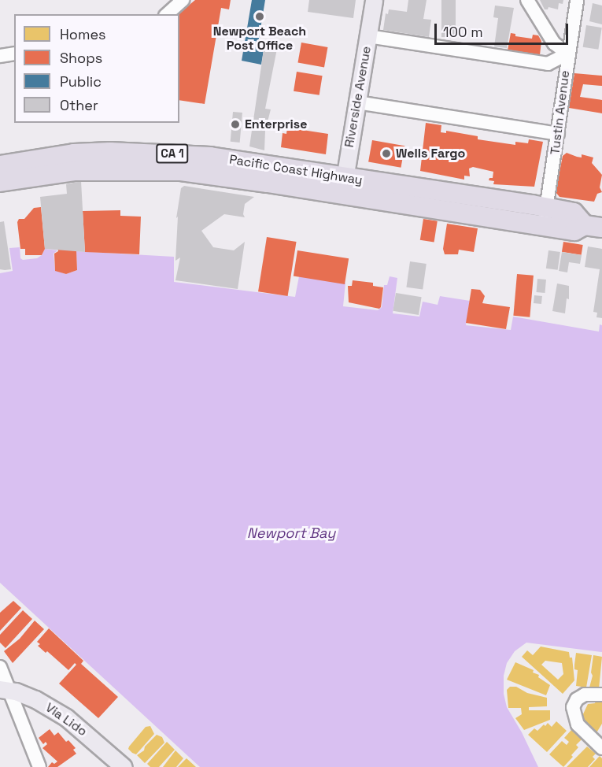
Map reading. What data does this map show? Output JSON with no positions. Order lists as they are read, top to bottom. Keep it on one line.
{"streets":{"highway":["CA 1","Pacific Coast Highway"],"main road":["Riverside Avenue","Via Lido"],"street":["Tustin Avenue"]},"crossings":[["Riverside Avenue","Pacific Coast Highway"],["Tustin Avenue","Pacific Coast Highway"]],"water":["Newport Bay"],"places":["Newport Beach Post Office","Enterprise","Wells Fargo"],"legend":["Homes","Shops","Public","Other"],"scale_bar":"100 m"}
